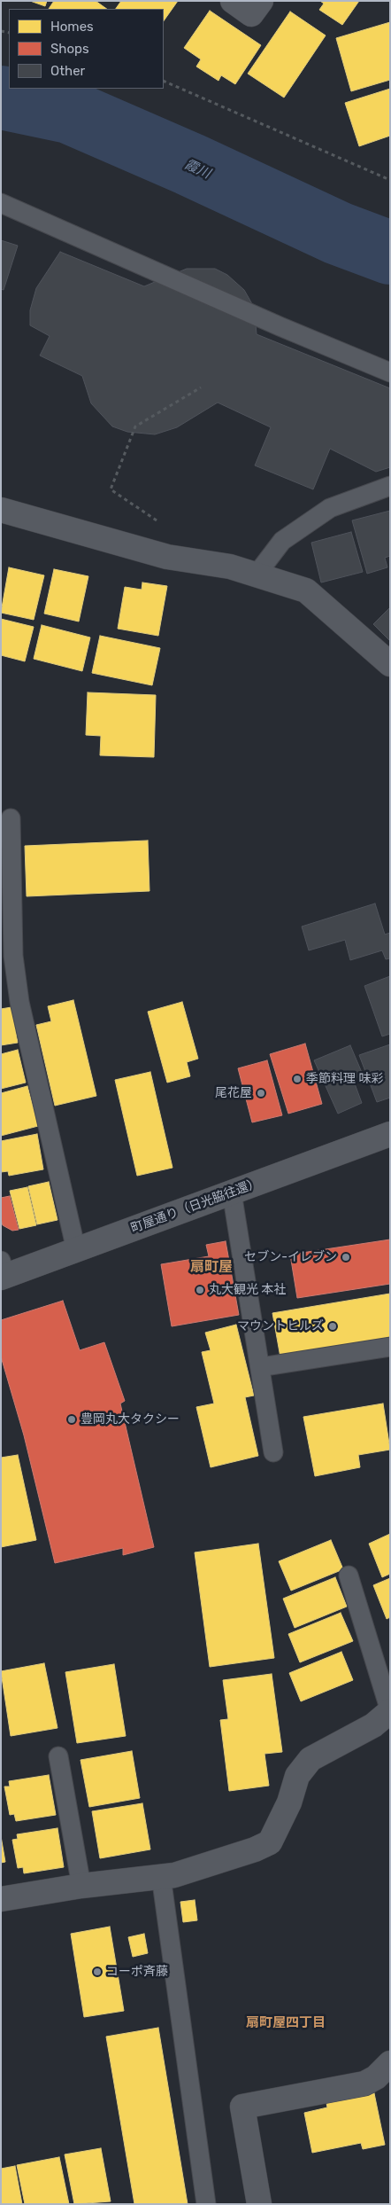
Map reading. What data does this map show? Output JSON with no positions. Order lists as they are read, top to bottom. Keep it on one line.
{"streets":{"street":["町屋通り（日光脇往還）"]},"districts":["扇町屋","扇町屋四丁目"],"water":["霞川"],"places":["季節料理 味彩","尾花屋","セブン-イレブン","丸大観光 本社","マウントヒルズ","豊岡丸大タクシー","コーポ斉藤"],"legend":["Homes","Shops","Other"]}
